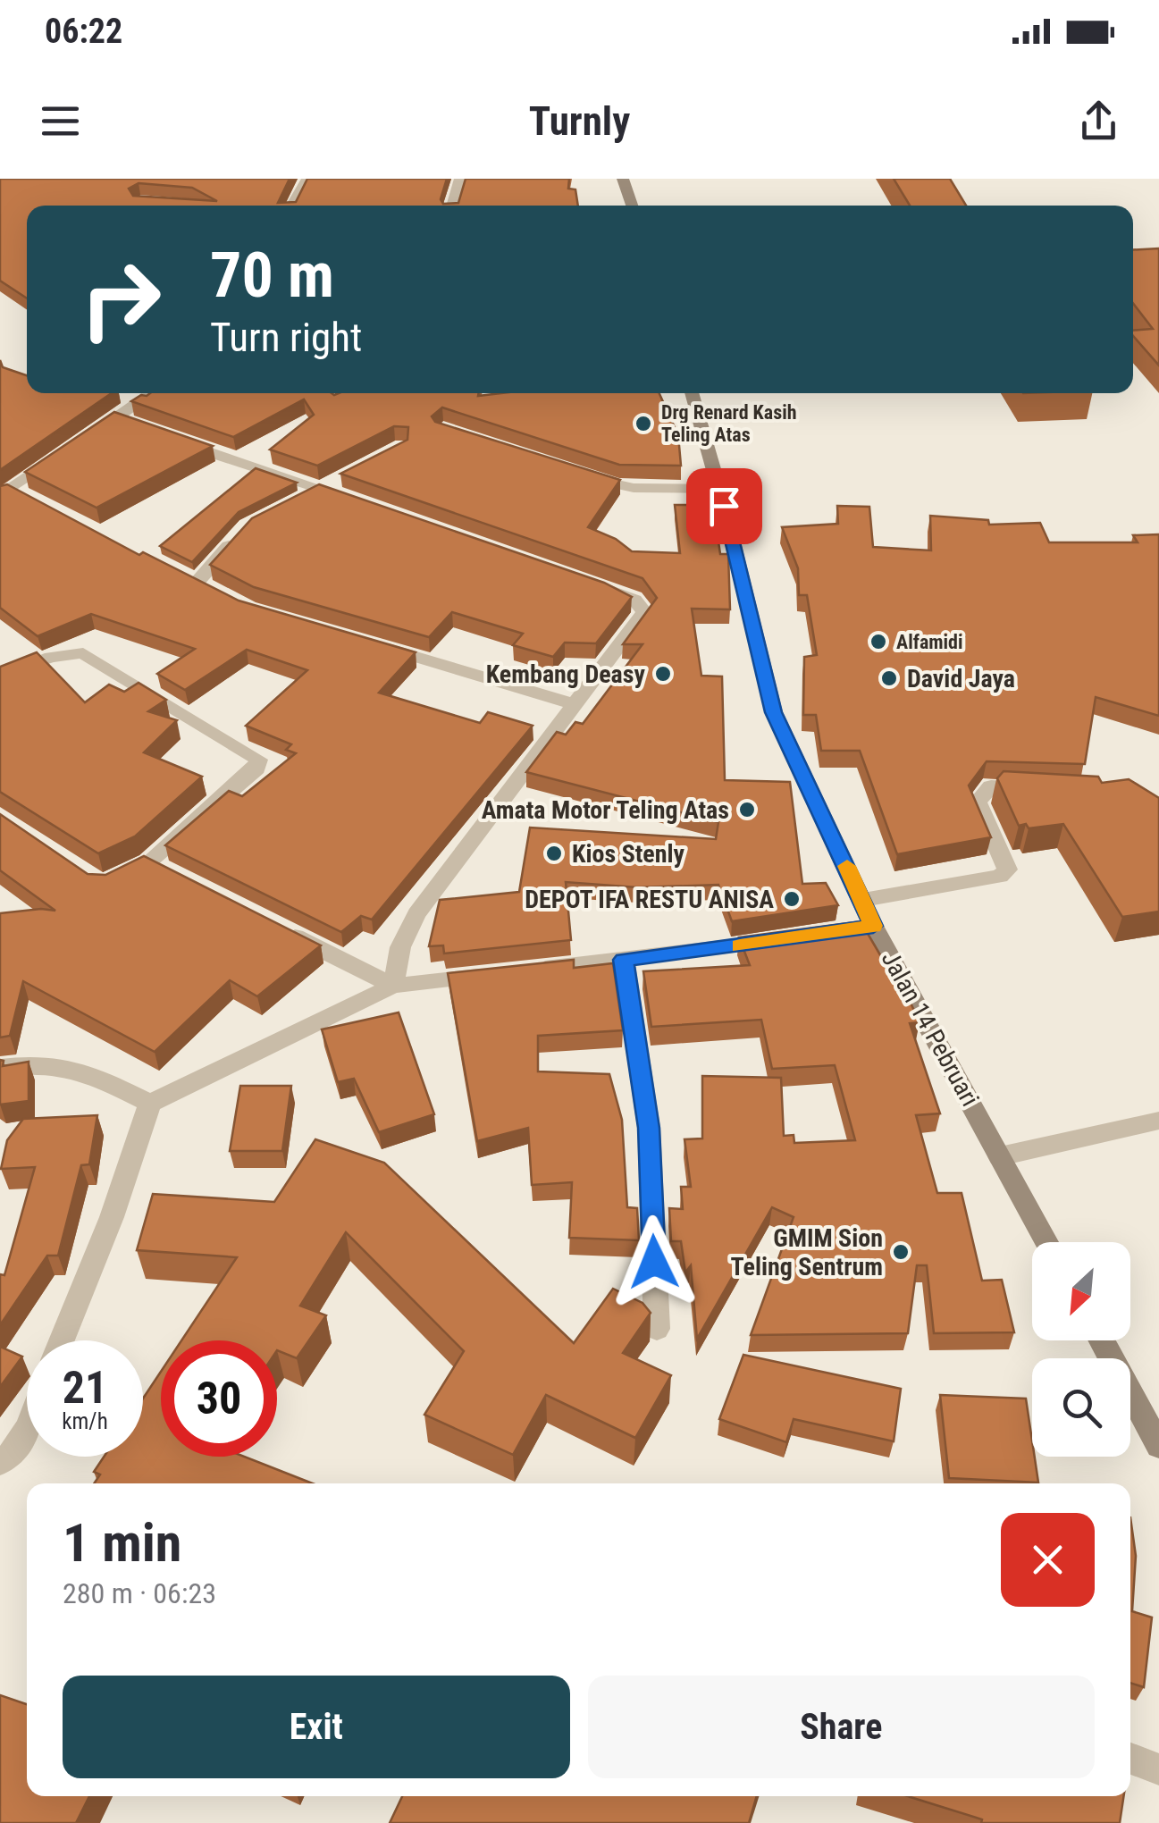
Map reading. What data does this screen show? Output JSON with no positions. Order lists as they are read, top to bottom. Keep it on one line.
{"streets":{"main road":["Jalan 14 Pebruari"]},"places":["Drg Renard Kasih Teling Atas","Alfamidi","Kembang Deasy","David Jaya","Amata Motor Teling Atas","Kios Stenly","DEPOT IFA RESTU ANISA","GMIM Sion Teling Sentrum"],"north":"bottom left","page":{"status":"06:22","header":"Turnly","turn":["70 m","Turn right"],"speed":"21 km/h","limit":"30","heading":["1 min","280 m · 06:23"],"buttons":["Exit","Share"]}}
